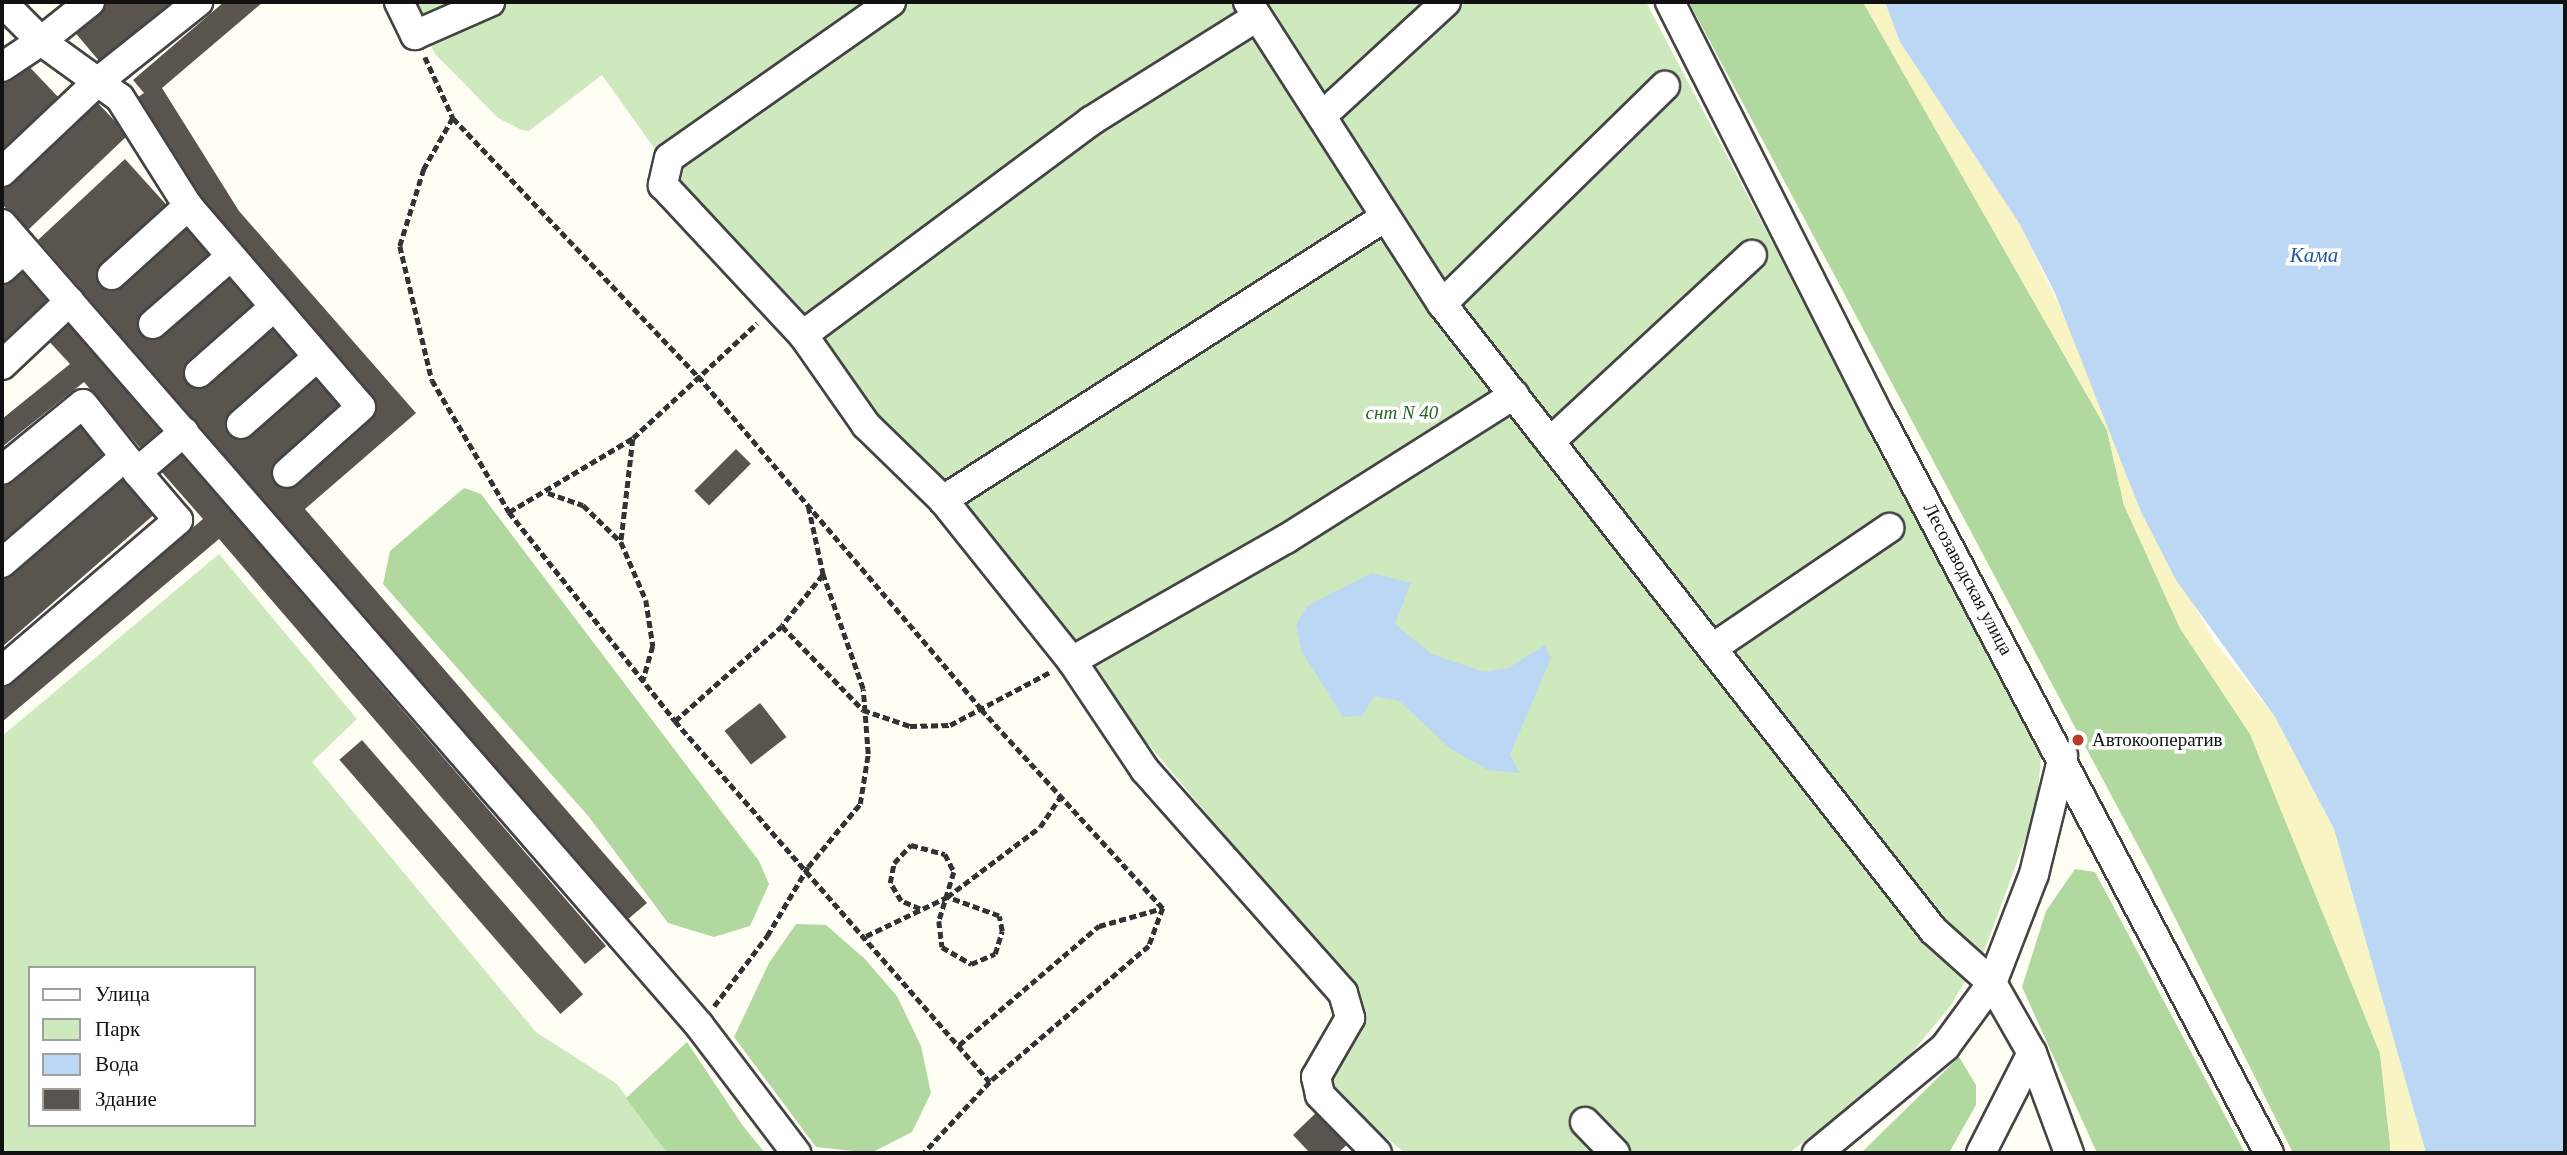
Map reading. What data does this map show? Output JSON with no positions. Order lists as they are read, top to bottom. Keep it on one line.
{"streets":{"street":["Лесозаводская улица"]},"water":["Кама"],"parks":["снт N 40"],"places":["Автокооператив"],"legend":["Улица","Парк","Вода","Здание"]}
